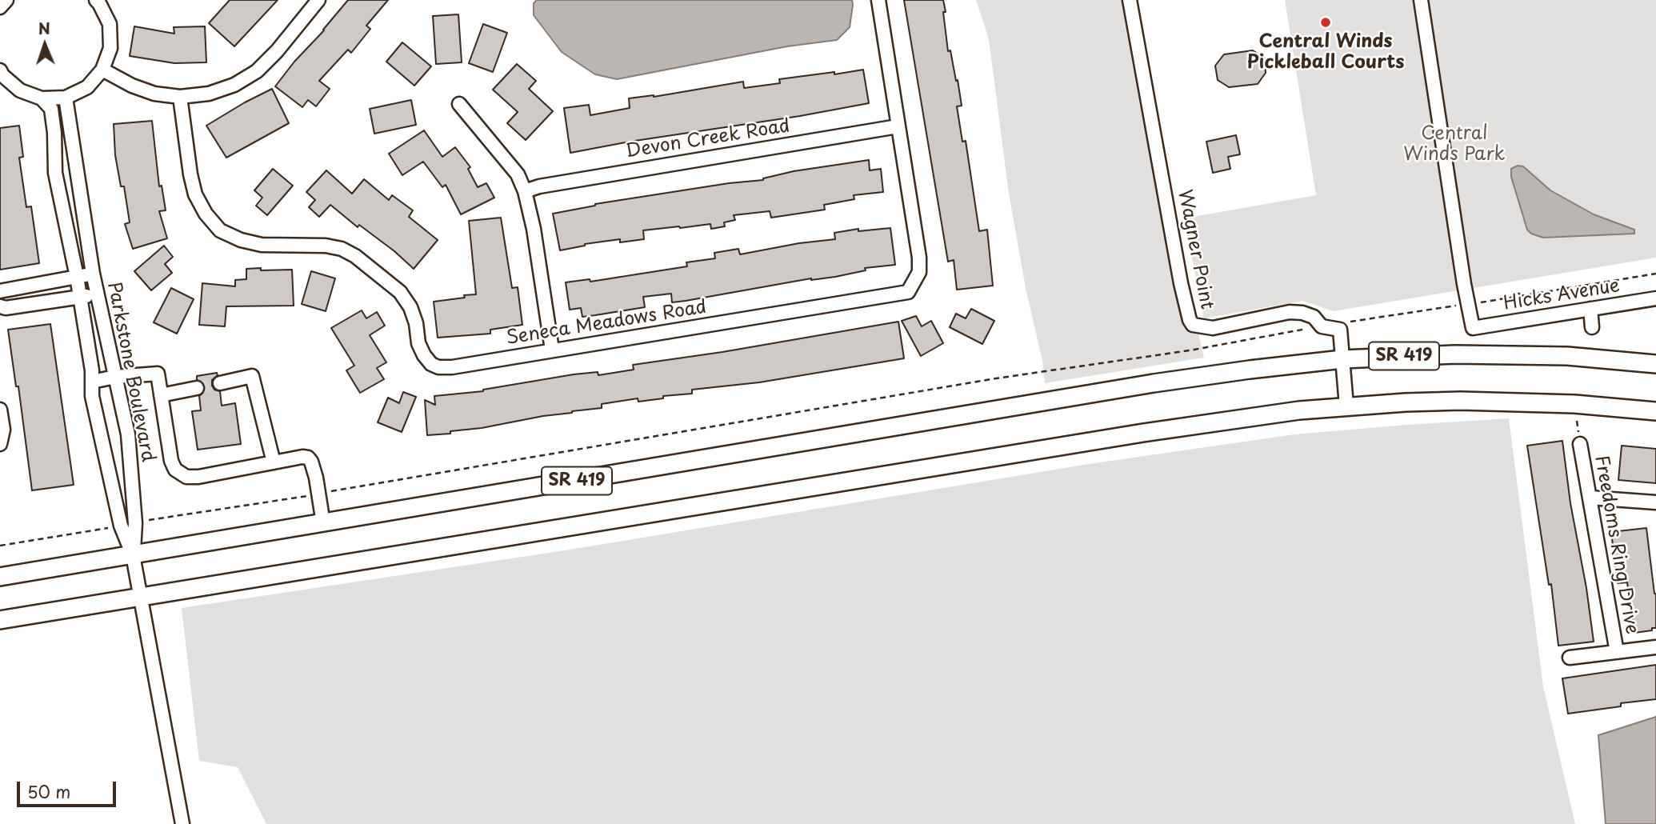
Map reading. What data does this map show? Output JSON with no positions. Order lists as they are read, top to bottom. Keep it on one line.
{"streets":{"main road":["SR 419"],"street":["Devon Creek Road","Wagner Point","Hicks Avenue","Seneca Meadows Road","Parkstone Boulevard","Freedoms Ring Drive"]},"crossings":[["Devon Creek Road","Seneca Meadows Road"],["Wagner Point","SR 419"],["SR 419","Parkstone Boulevard"]],"parks":["Central Winds Park"],"places":["Central Winds Pickleball Courts"],"scale_bar":"50 m","north":"top"}
